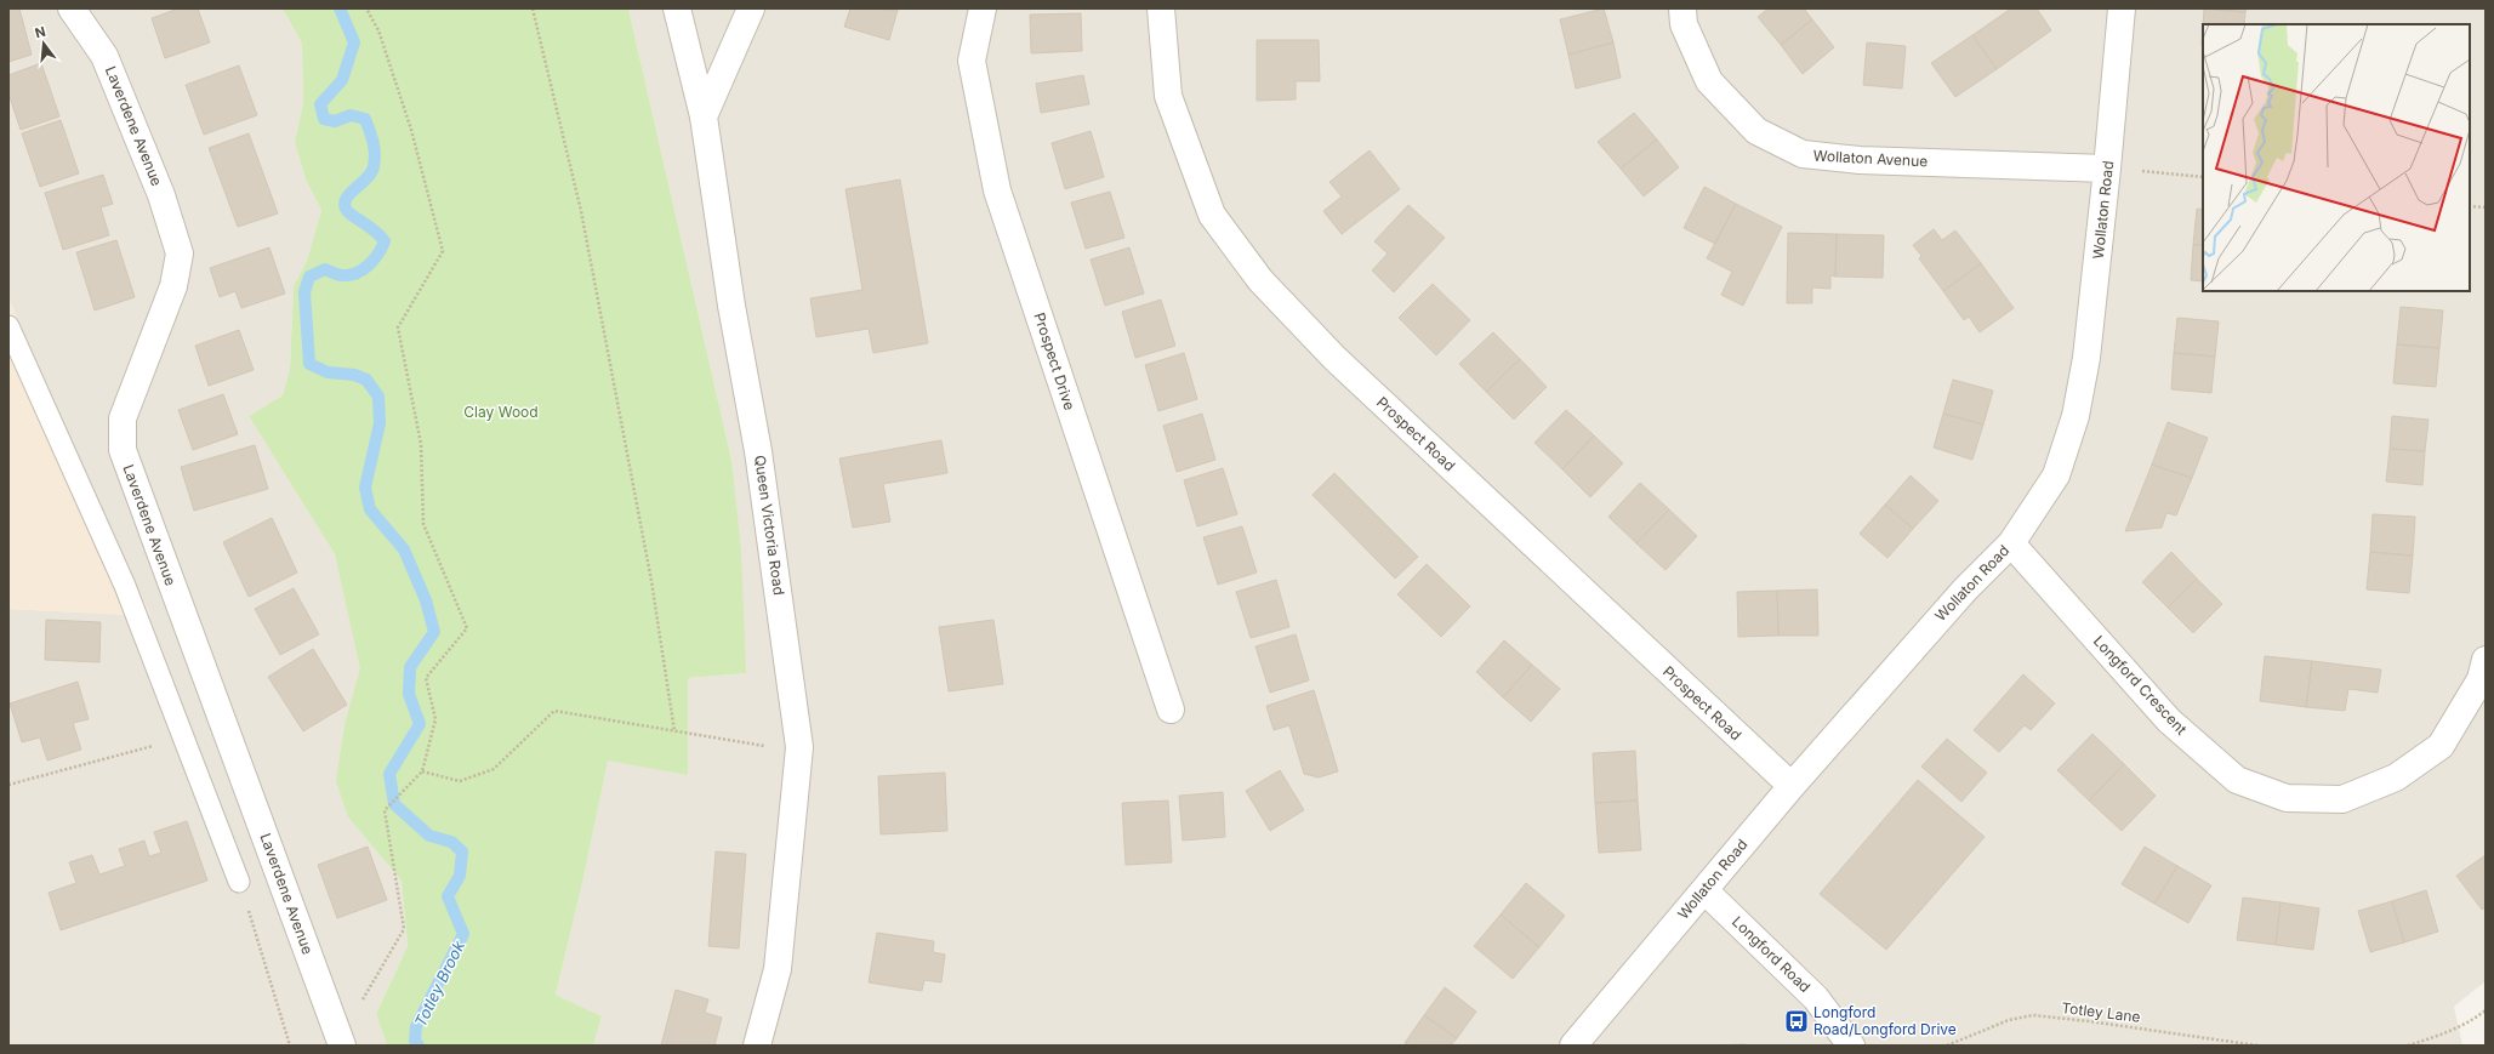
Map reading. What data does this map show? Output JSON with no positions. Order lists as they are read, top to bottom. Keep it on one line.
{"streets":{"street":["Laverdene Avenue","Wollaton Avenue","Wollaton Road","Prospect Drive","Prospect Road","Queen Victoria Road","Longford Crescent","Longford Road"],"path":["Totley Lane"]},"crossings":[["Wollaton Avenue","Wollaton Road"],["Wollaton Road","Prospect Road"],["Wollaton Road","Longford Crescent"],["Wollaton Road","Longford Road"]],"water":["Totley Brook"],"parks":["Clay Wood"],"places":{"bus stop":["Longford Road/Longford Drive"]},"north":"top"}
